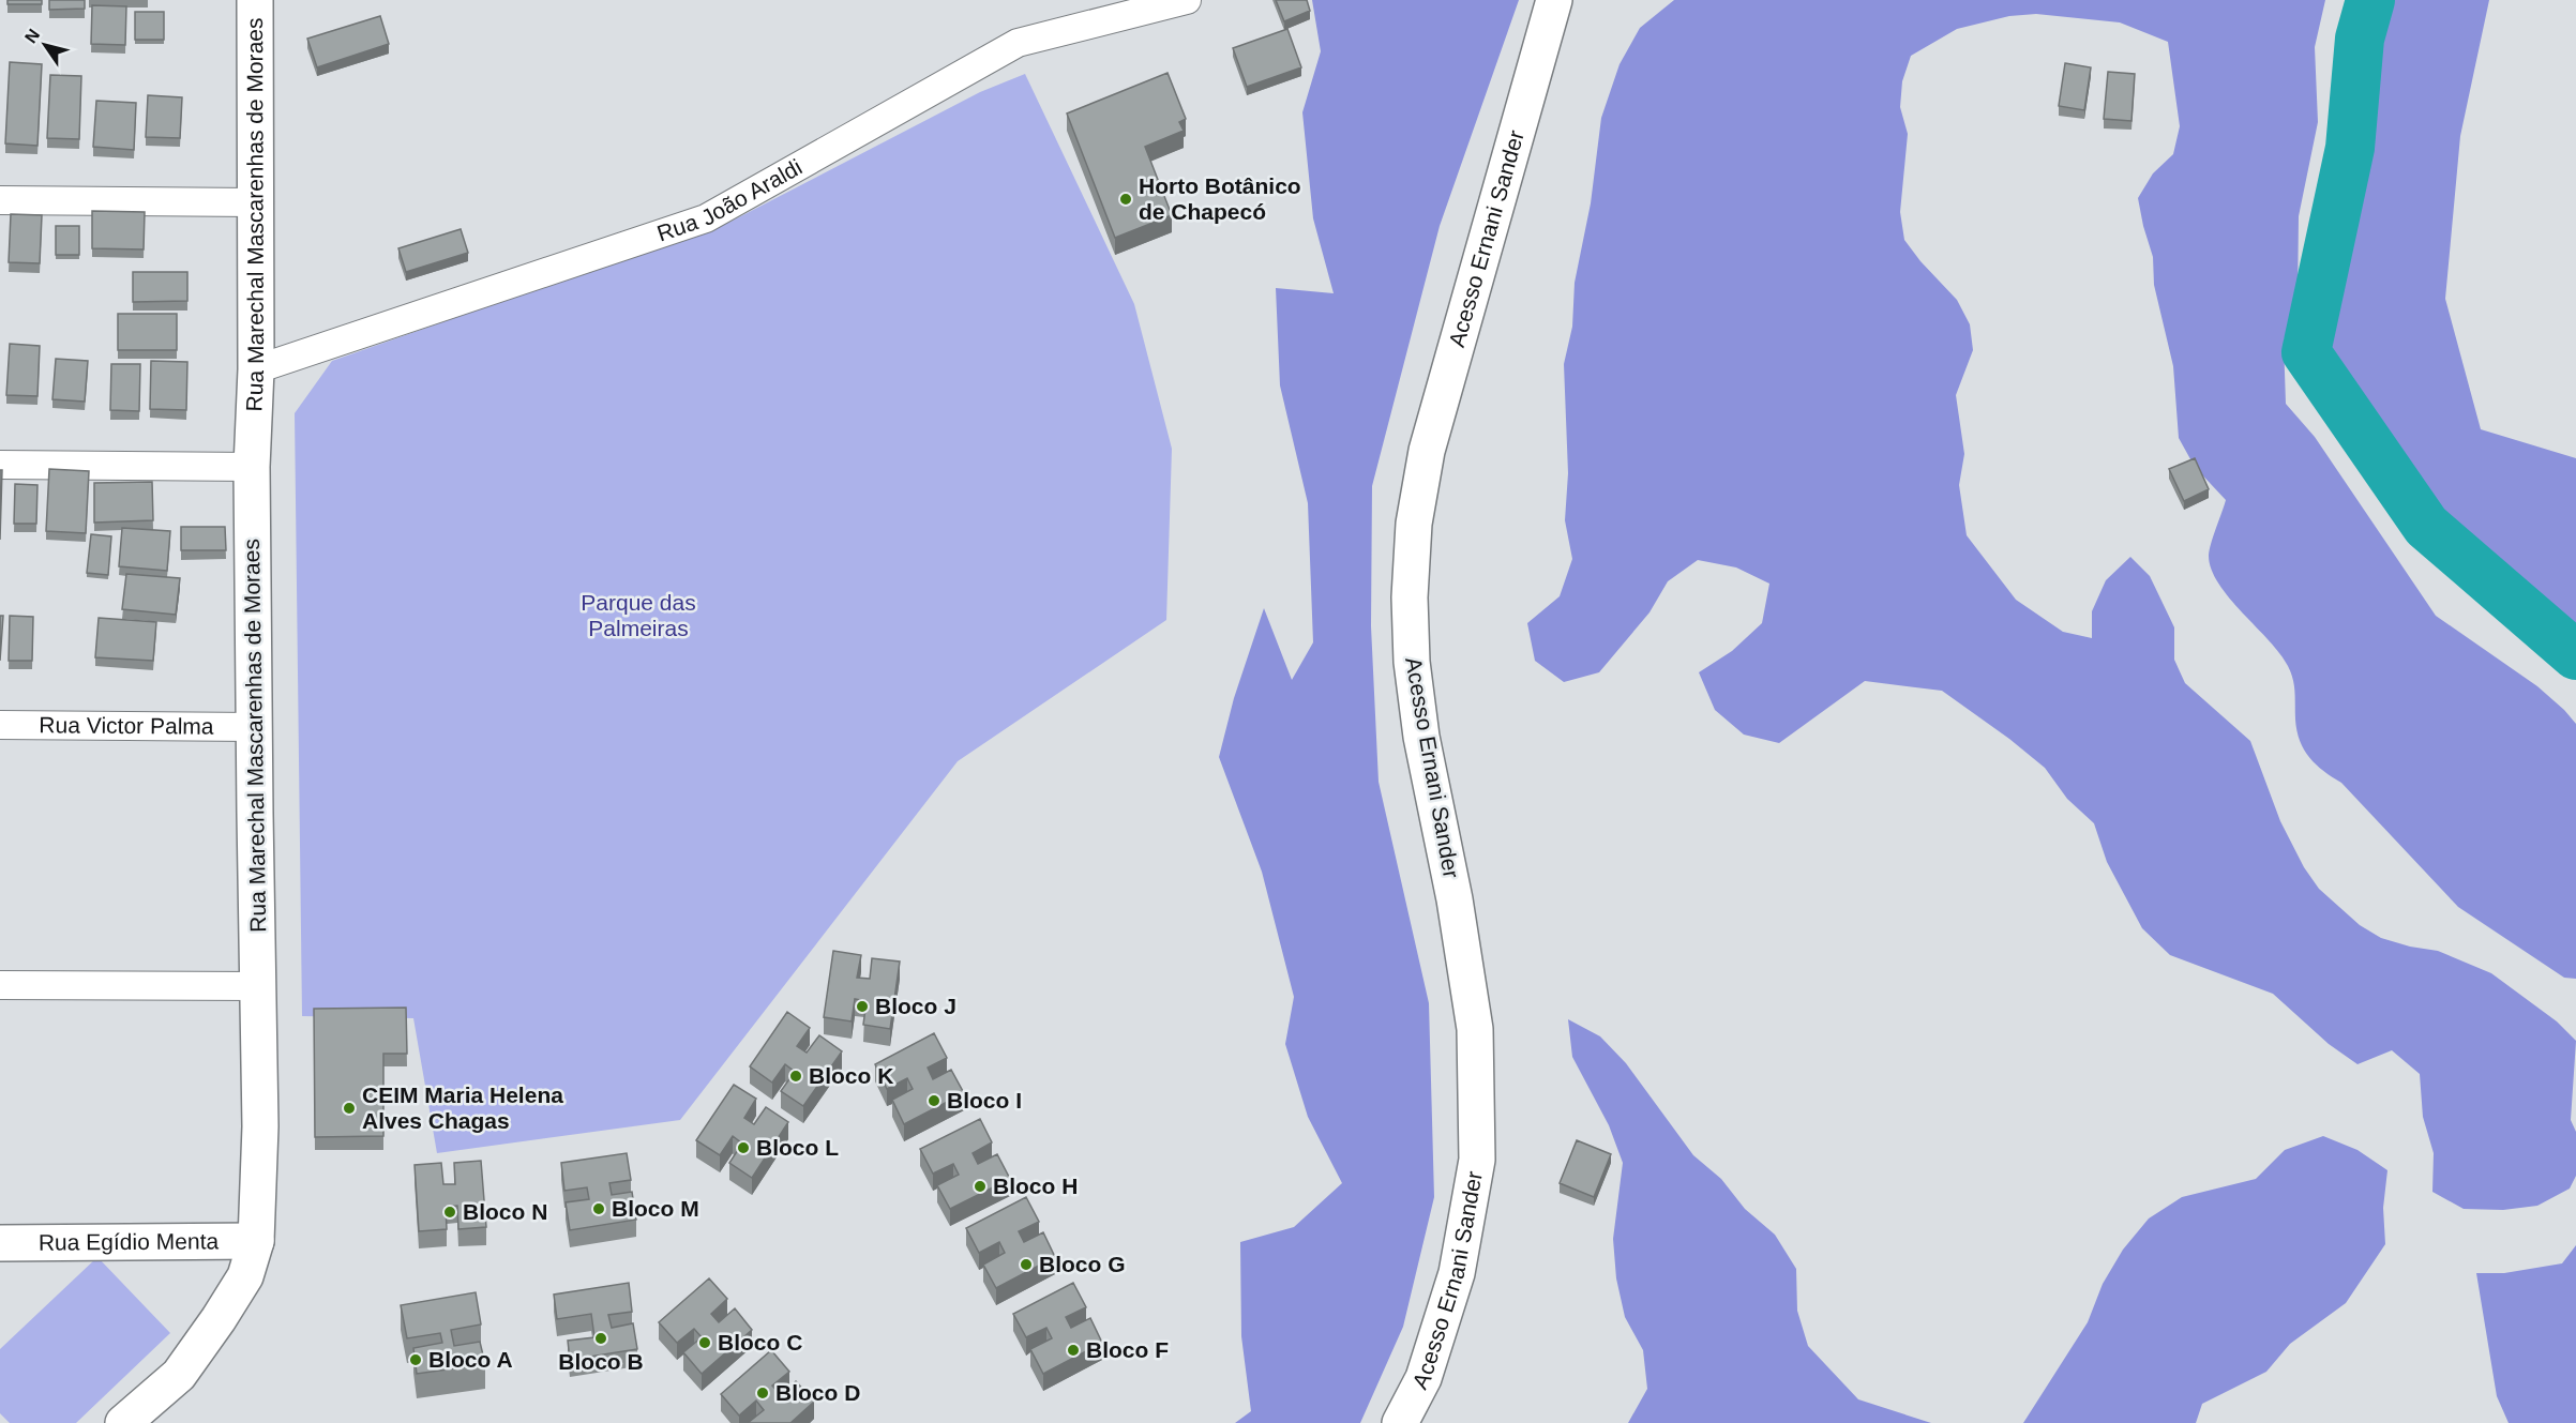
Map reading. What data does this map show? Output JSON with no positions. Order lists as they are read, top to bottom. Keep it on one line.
{"streets":{"main road":["Rua Marechal Mascarenhas de Moraes","Acesso Ernani Sander","Rua Egídio Menta"],"street":["Rua João Araldi","Rua Victor Palma"]},"crossings":[["Rua João Araldi","Rua Marechal Mascarenhas de Moraes"],["Rua Marechal Mascarenhas de Moraes","Rua Victor Palma"],["Rua Marechal Mascarenhas de Moraes","Rua Egídio Menta"]],"parks":["Parque das Palmeiras"],"places":["Horto Botânico de Chapecó","Bloco J","Bloco K","Bloco I","CEIM Maria Helena Alves Chagas","Bloco L","Bloco H","Bloco M","Bloco N","Bloco G","Bloco B","Bloco C","Bloco F","Bloco A","Bloco D"],"north":"top left"}
